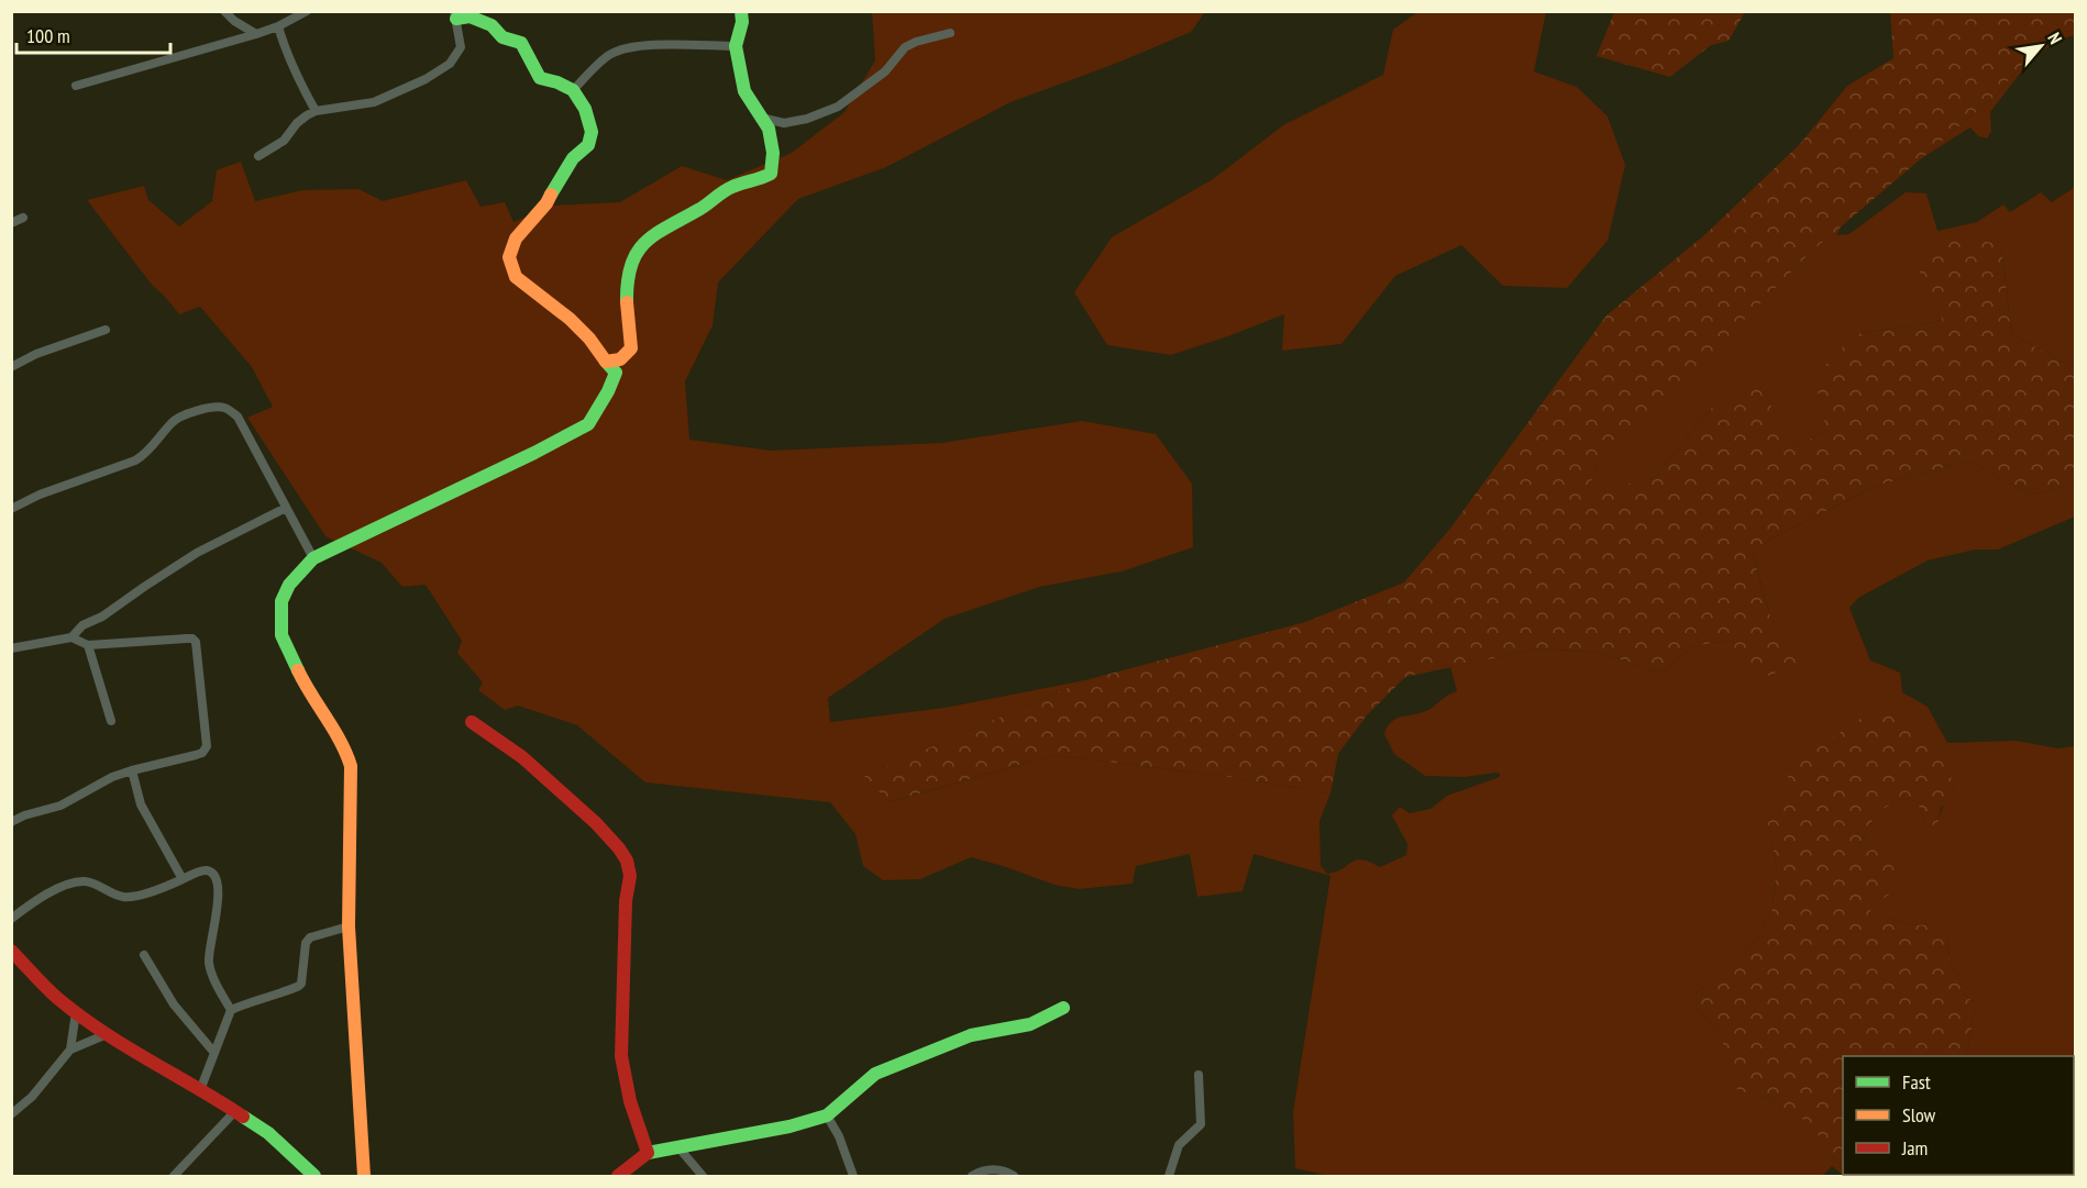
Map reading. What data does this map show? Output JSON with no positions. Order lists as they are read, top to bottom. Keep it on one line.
{"legend":["Fast","Slow","Jam"],"scale_bar":"100 m","north":"top right"}
